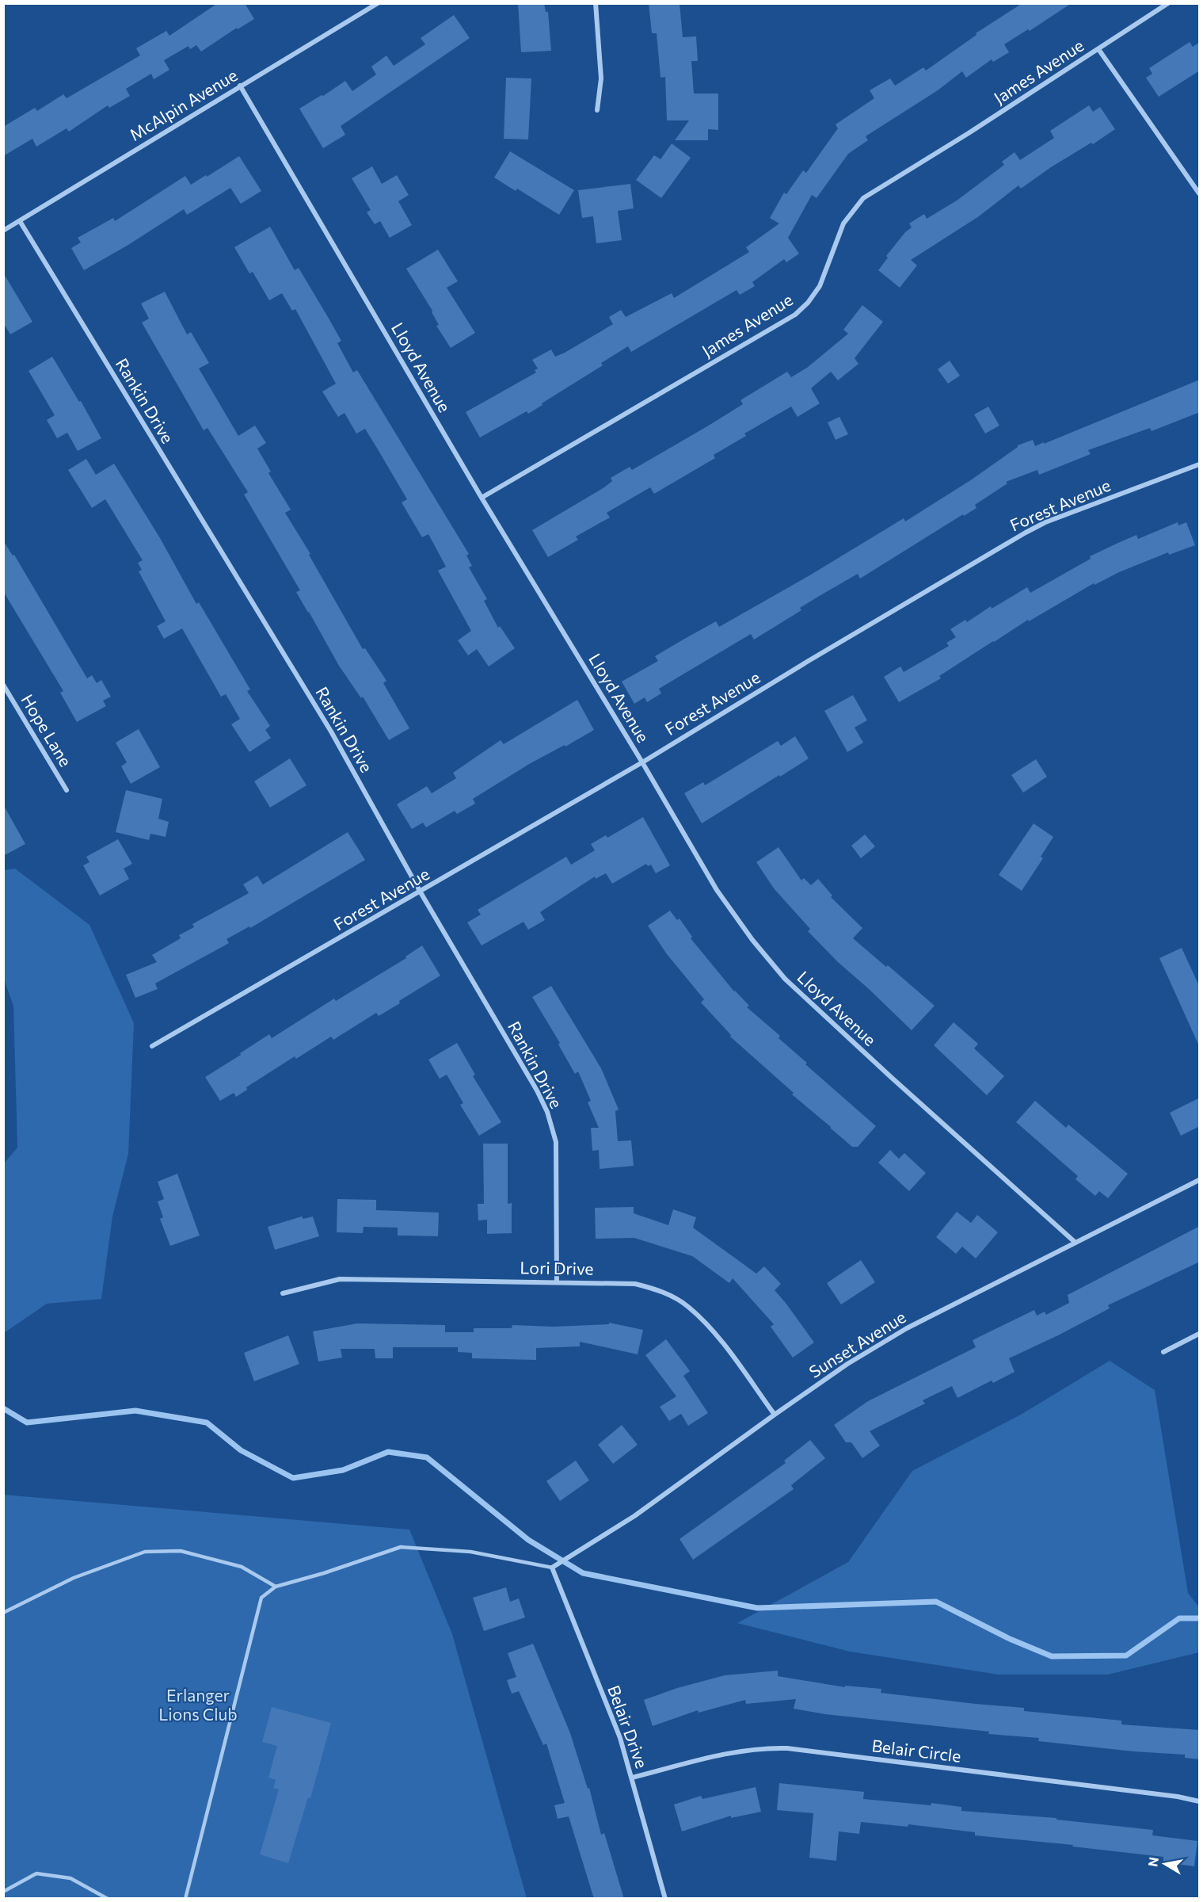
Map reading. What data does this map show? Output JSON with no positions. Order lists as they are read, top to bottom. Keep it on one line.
{"streets":{"street":["James Avenue","McAlpin Avenue","Lloyd Avenue","Rankin Drive","Forest Avenue","Hope Lane","Lori Drive","Sunset Avenue","Belair Drive","Belair Circle"]},"crossings":[["James Avenue","Lloyd Avenue"],["McAlpin Avenue","Lloyd Avenue"],["McAlpin Avenue","Rankin Drive"],["Lloyd Avenue","Forest Avenue"],["Lloyd Avenue","Sunset Avenue"],["Rankin Drive","Forest Avenue"],["Rankin Drive","Lori Drive"],["Lori Drive","Sunset Avenue"],["Sunset Avenue","Belair Drive"],["Belair Drive","Belair Circle"]],"parks":["Erlanger Lions Club"],"north":"left"}
